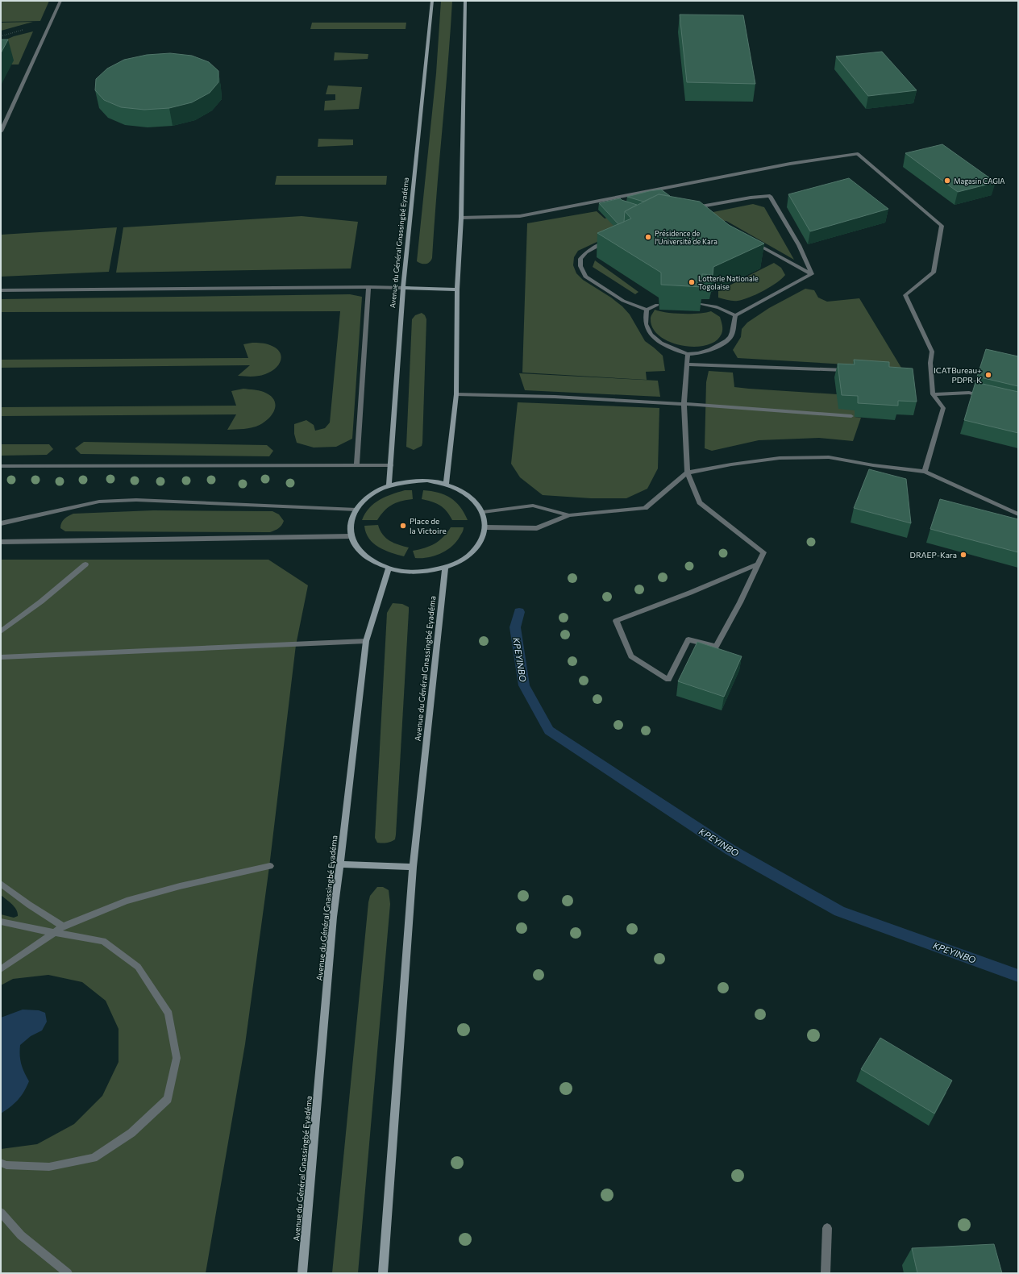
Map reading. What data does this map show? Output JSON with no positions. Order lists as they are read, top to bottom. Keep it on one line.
{"streets":{"main road":["Avenue du Général Gnassingbé Eyadéma"]},"water":["KPEYINBO"],"places":["Magasin CAGIA","Présidence de l'Université de Kara","Lotterie Nationale Togolaise","ICATBureau+ PDPR-K","Place de la Victoire","DRAEP-Kara"]}
